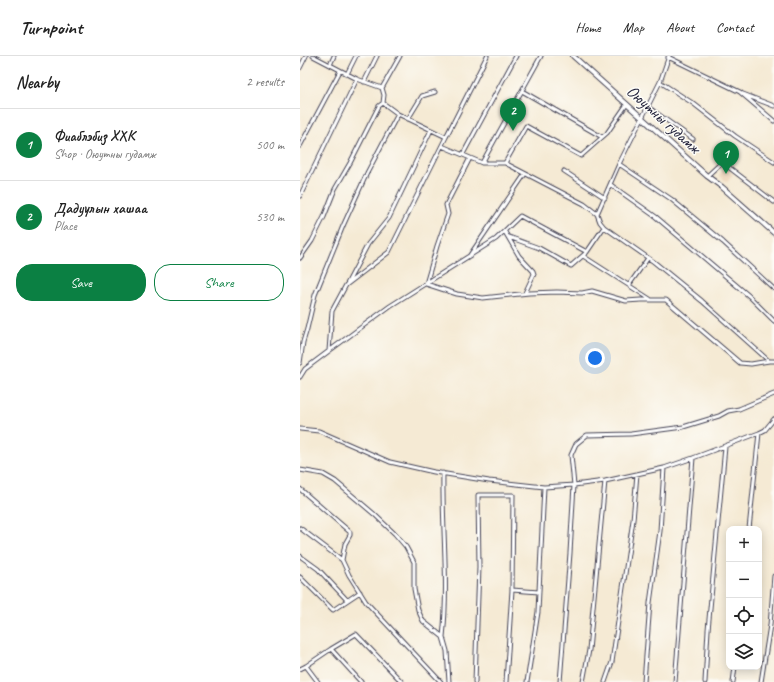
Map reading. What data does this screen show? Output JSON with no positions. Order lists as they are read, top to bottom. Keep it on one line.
{"streets":{"street":["Оюутны гудамж"]},"page":{"header":"Turnpoint","nav":["Home","Map","About","Contact"],"heading":["Nearby","2 results"],"pins":["2","1"],"list":[{"mark":"1","name":"Фиаблэбиз ХХК","note":"Shop · Оюутны гудамж","value":"500 m"},{"mark":"2","name":"Дадуулын хашаа","note":"Place","value":"530 m"}],"buttons":["Save","Share"],"map_buttons":["+","−"]}}
